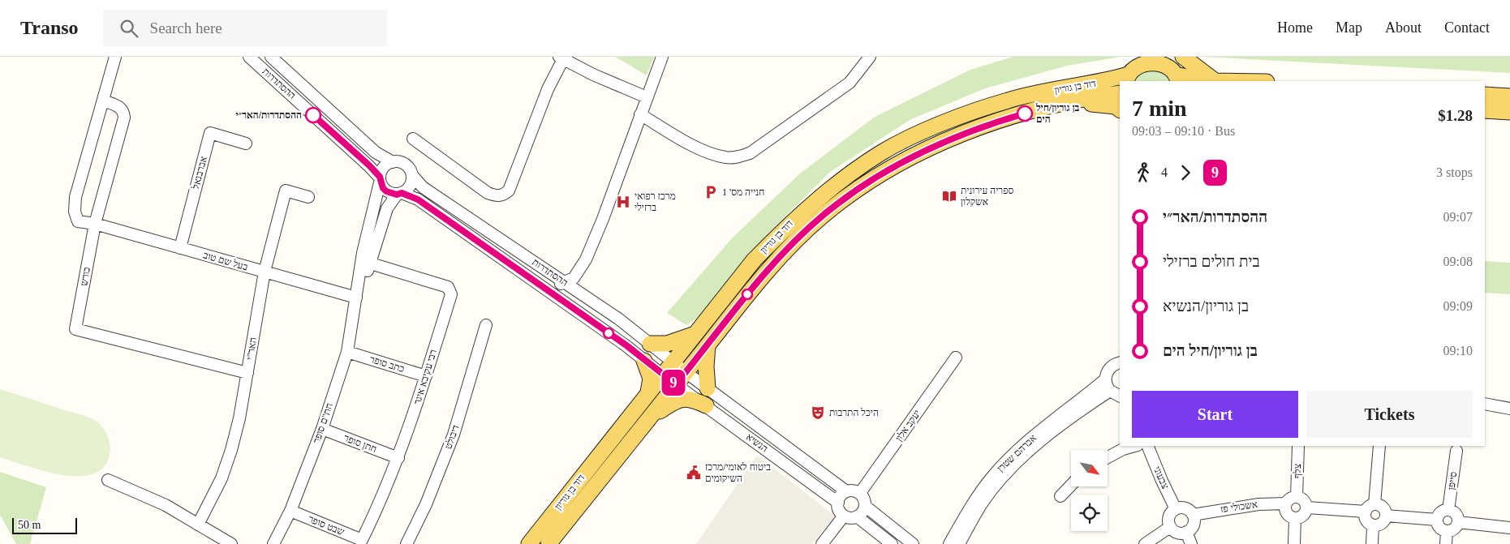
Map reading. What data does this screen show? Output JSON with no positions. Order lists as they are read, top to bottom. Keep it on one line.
{"streets":{"main road":["דוד בן גוריון"],"street":["ההסתדרות","אברבנאל","בעל שם טוב","כורש","האר\"י","כתב סופר","רבי עקיבא איגר","חת\"ם סופר","יעקב אלון","דיבולט","הנשיא","חתן סופר","אברהם שטרן","צלף","צבעוני","סייפן","אשכולי פז","שבט סופר"]},"crossings":[["ההסתדרות","דוד בן גוריון"],["ההסתדרות","חת\"ם סופר"],["ההסתדרות","הנשיא"],["דוד בן גוריון","הנשיא"],["אברבנאל","בעל שם טוב"],["בעל שם טוב","כורש"],["בעל שם טוב","האר\"י"],["בעל שם טוב","חת\"ם סופר"],["כורש","האר\"י"],["כתב סופר","רבי עקיבא איגר"],["כתב סופר","חת\"ם סופר"],["רבי עקיבא איגר","חת\"ם סופר"],["רבי עקיבא איגר","חתן סופר"],["רבי עקיבא איגר","שבט סופר"],["חת\"ם סופר","חתן סופר"],["חת\"ם סופר","שבט סופר"],["יעקב אלון","הנשיא"],["צלף","אשכולי פז"],["צבעוני","אשכולי פז"]],"places":{"other":["בן גוריון/חיל הים","ההסתדרות/האר״י"],"parking":["חנייה מס' 1"],"library":["ספריה עירונית אשקלון"],"hospital":["מרכז רפואי ברזילי"],"theatre":["היכל התרבות"],"public building":["ביטוח לאומי/מרכז השיקומים"]},"lines":["bus line 9"],"scale_bar":"50 m","north":"bottom right","page":{"header":"Transo","search":"Search here","nav":["Home","Map","About","Contact"],"on_map":"9","heading":["7 min","09:03 – 09:10 · Bus","$1.28"],"legs":["4","9","3 stops"],"list":[{"name":"ההסתדרות/האר״י","value":"09:07"},{"name":"בית חולים ברזילי","value":"09:08"},{"name":"בן גוריון/הנשיא","value":"09:09"},{"name":"בן גוריון/חיל הים","value":"09:10"}],"buttons":["Start","Tickets"],"scale":"50 m"}}
